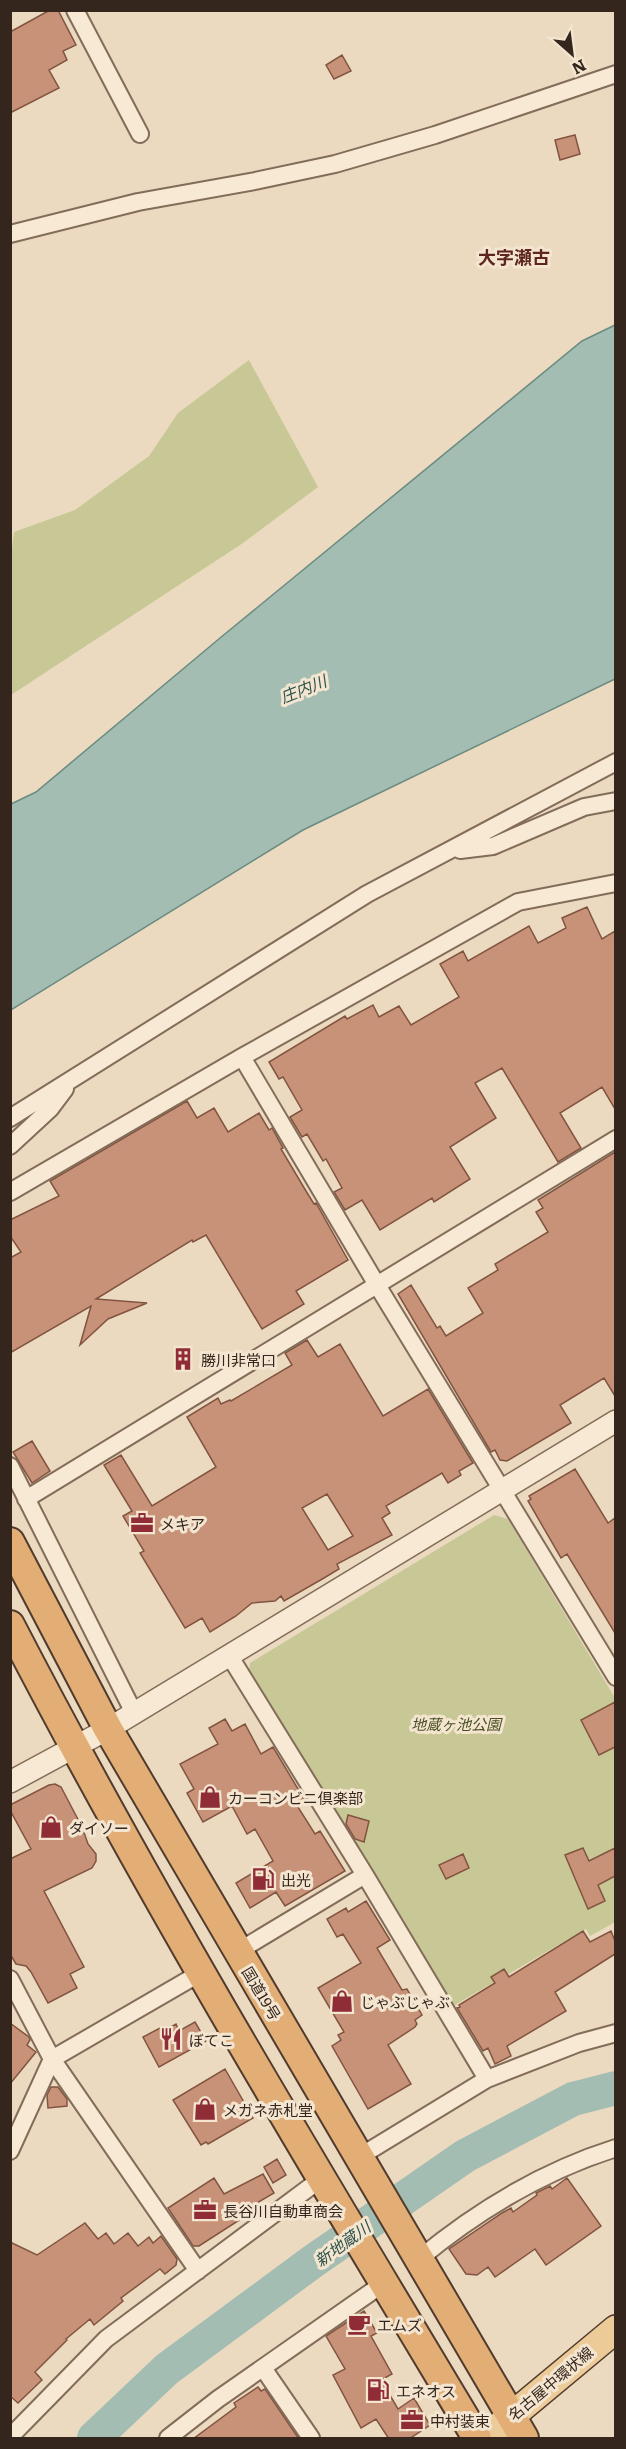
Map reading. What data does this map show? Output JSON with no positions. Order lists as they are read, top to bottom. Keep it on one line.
{"streets":{"highway":["国道19号"],"main road":["名古屋中環状線"]},"crossings":[["国道19号","名古屋中環状線"]],"districts":["大字瀬古"],"water":["庄内川","新地蔵川"],"parks":["地蔵ヶ池公園"],"places":{"building":["勝川非常口"],"office":["メキア","長谷川自動車商会","中村装束"],"shop":["カーコンビニ倶楽部","ダイソー","じゃぶじゃぶ","メガネ赤札堂"],"fuel station":["出光","エネオス"],"restaurant":["ぼてこ"],"cafe":["エムズ"]},"north":"bottom right"}
